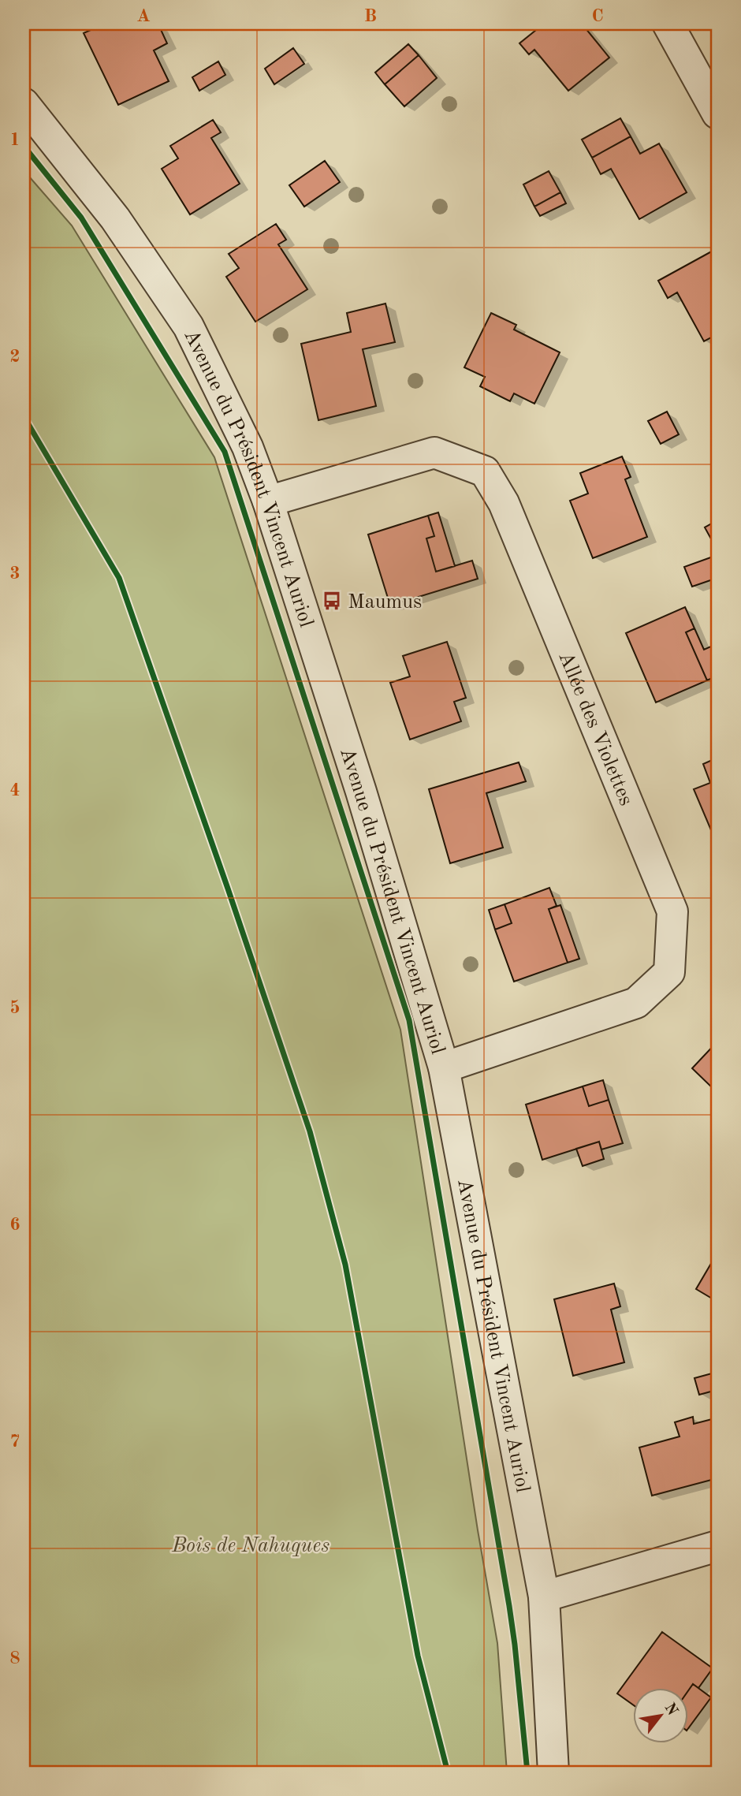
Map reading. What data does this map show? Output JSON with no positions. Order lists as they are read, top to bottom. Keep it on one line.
{"streets":{"street":["Avenue du Président Vincent Auriol","Allée des Violettes"]},"crossings":[["Avenue du Président Vincent Auriol","Allée des Violettes"]],"parks":["Bois de Nahuques"],"places":{"bus stop":["Maumus"]},"north":"top right","grid":{"columns":["A","B","C"],"rows":["1","2","3","4","5","6","7","8"]}}
